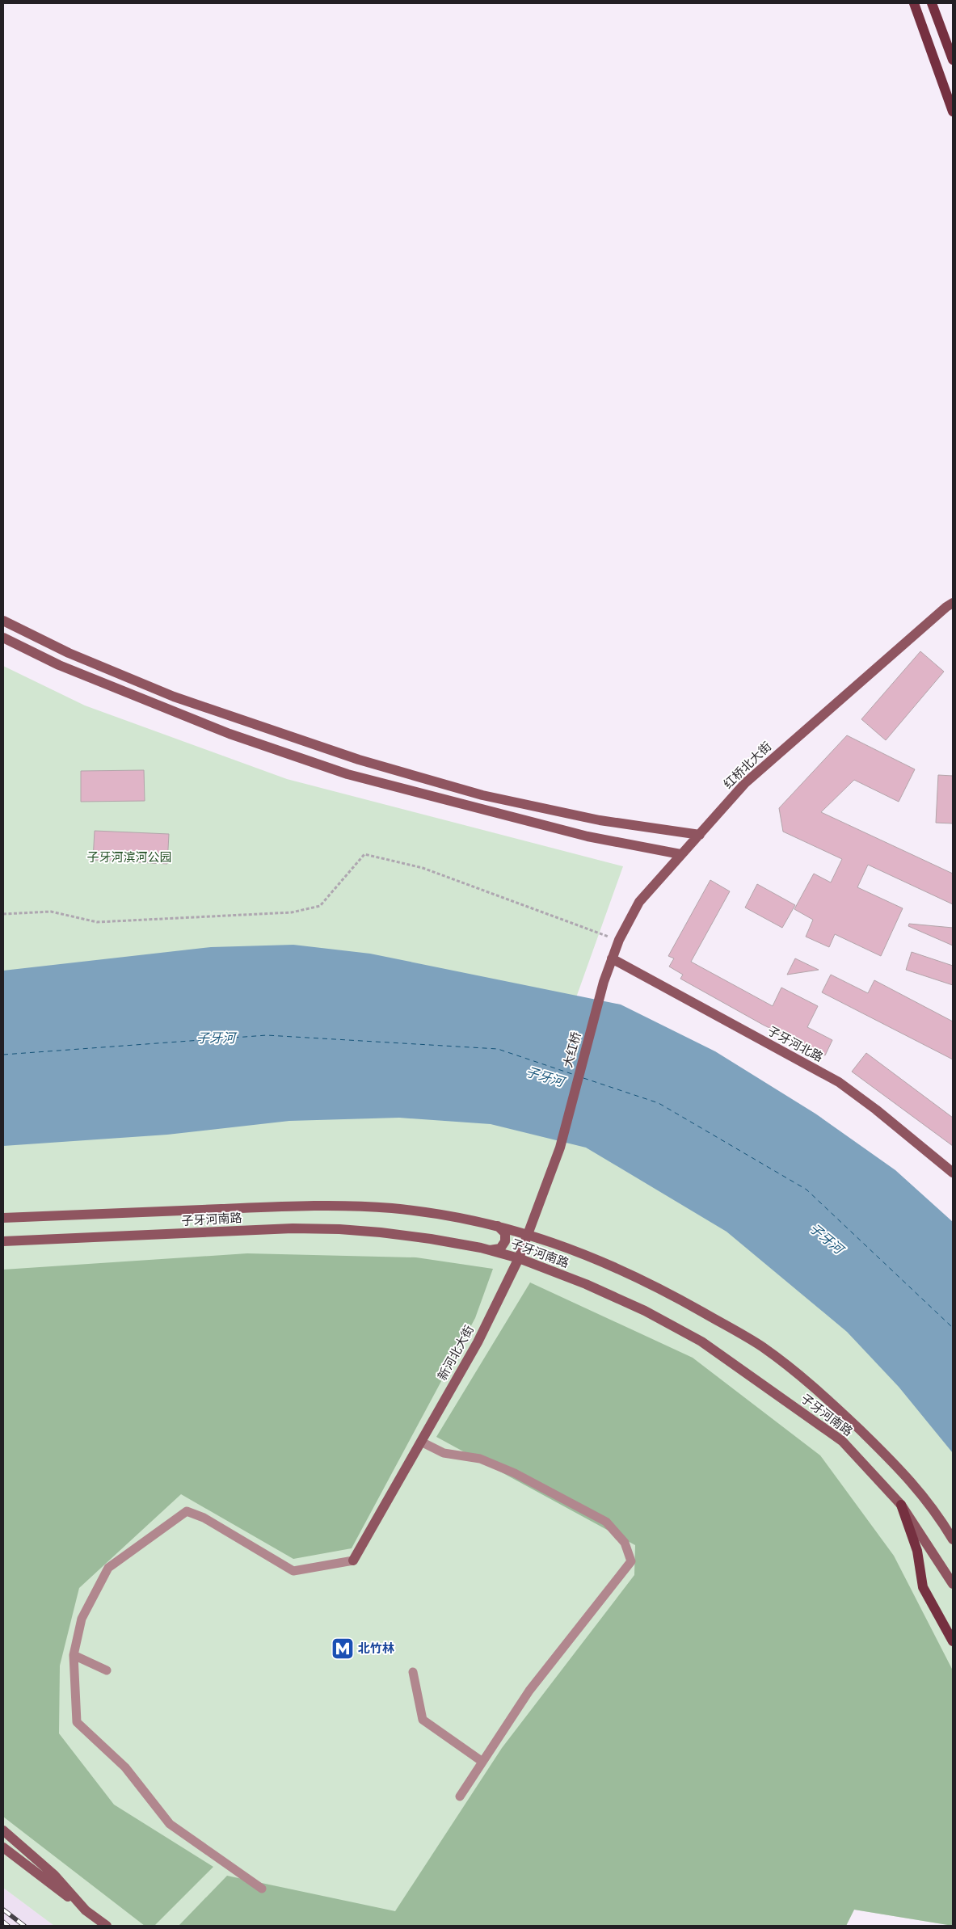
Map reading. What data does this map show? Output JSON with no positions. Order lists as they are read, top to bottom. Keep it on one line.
{"streets":{"street":["红桥北大街","子牙河北路","大红桥","子牙河南路","新河北大街"]},"crossings":[["红桥北大街","子牙河北路"],["红桥北大街","大红桥"],["大红桥","新河北大街"],["子牙河南路","新河北大街"]],"water":["子牙河"],"parks":["子牙河滨河公园"],"places":{"metro station":["北竹林"]}}
